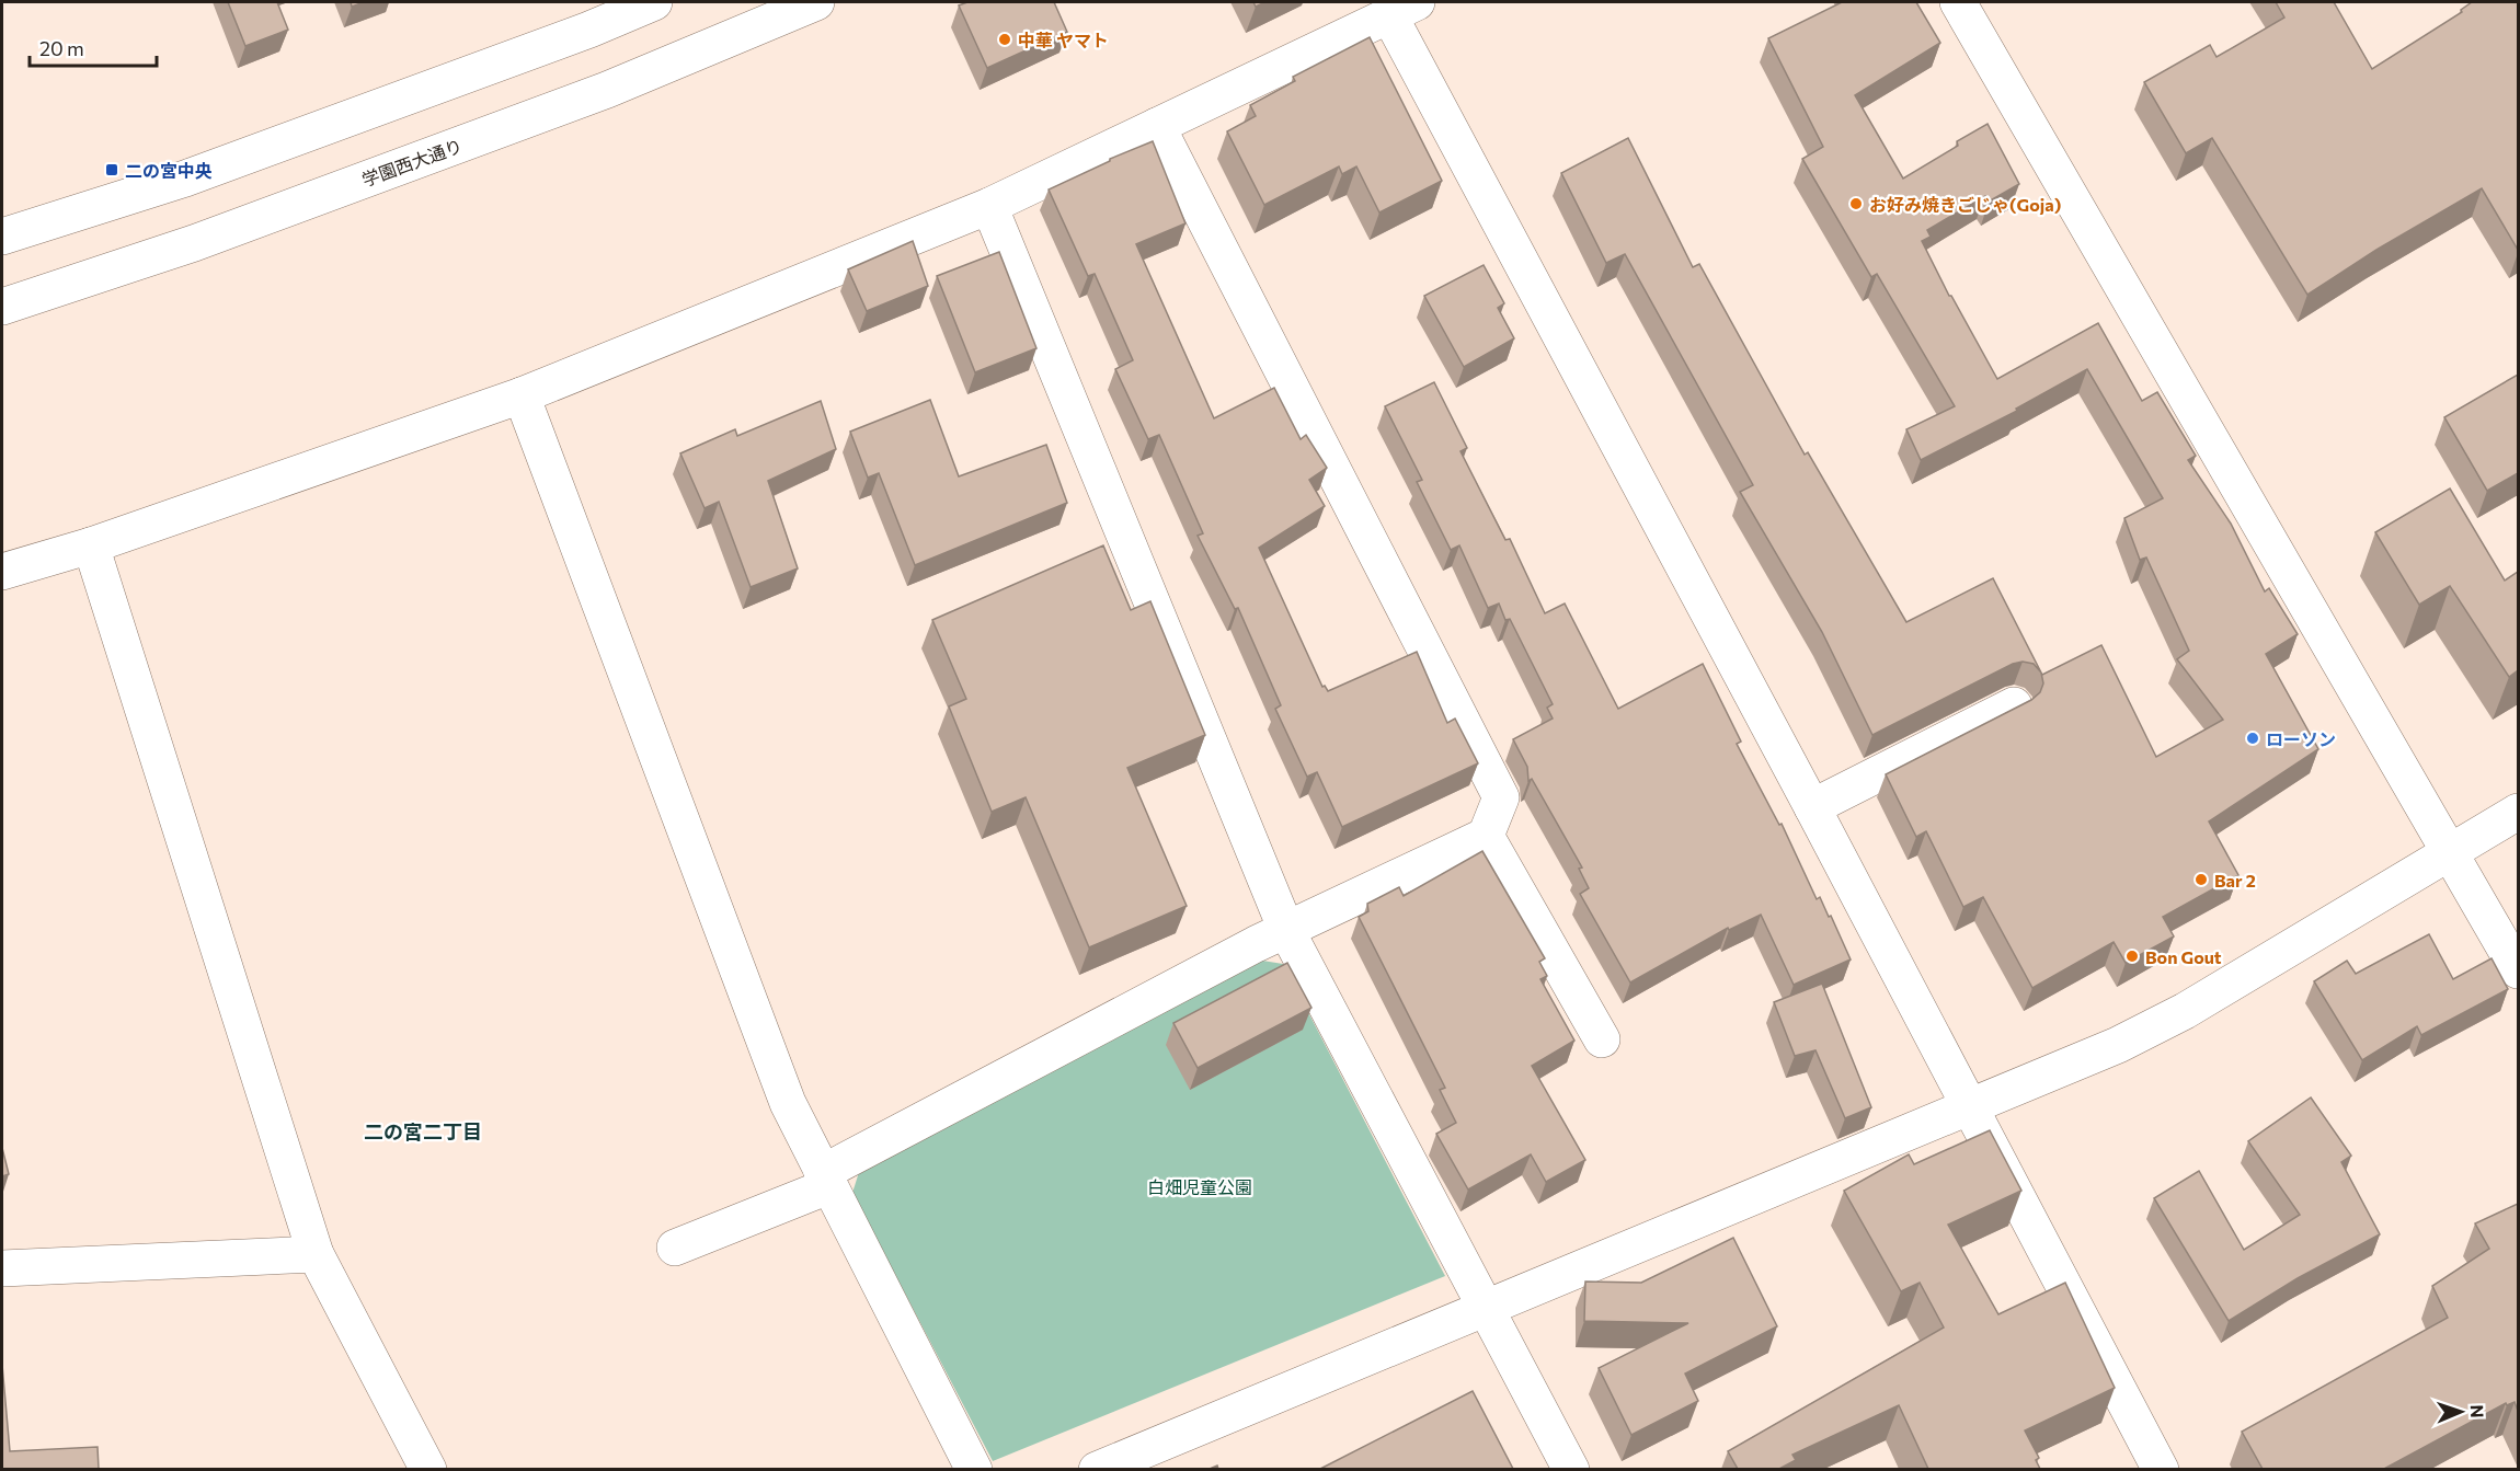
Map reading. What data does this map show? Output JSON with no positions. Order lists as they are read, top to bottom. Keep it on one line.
{"streets":{"street":["学園西大通り"]},"districts":["二の宮二丁目"],"parks":["白畑児童公園"],"places":{"other":["中華 ヤマト","お好み焼きごじゃ(Goja)","ローソン","Bar 2","Bon Gout"],"transit":["二の宮中央"]},"scale_bar":"20 m","north":"right"}
